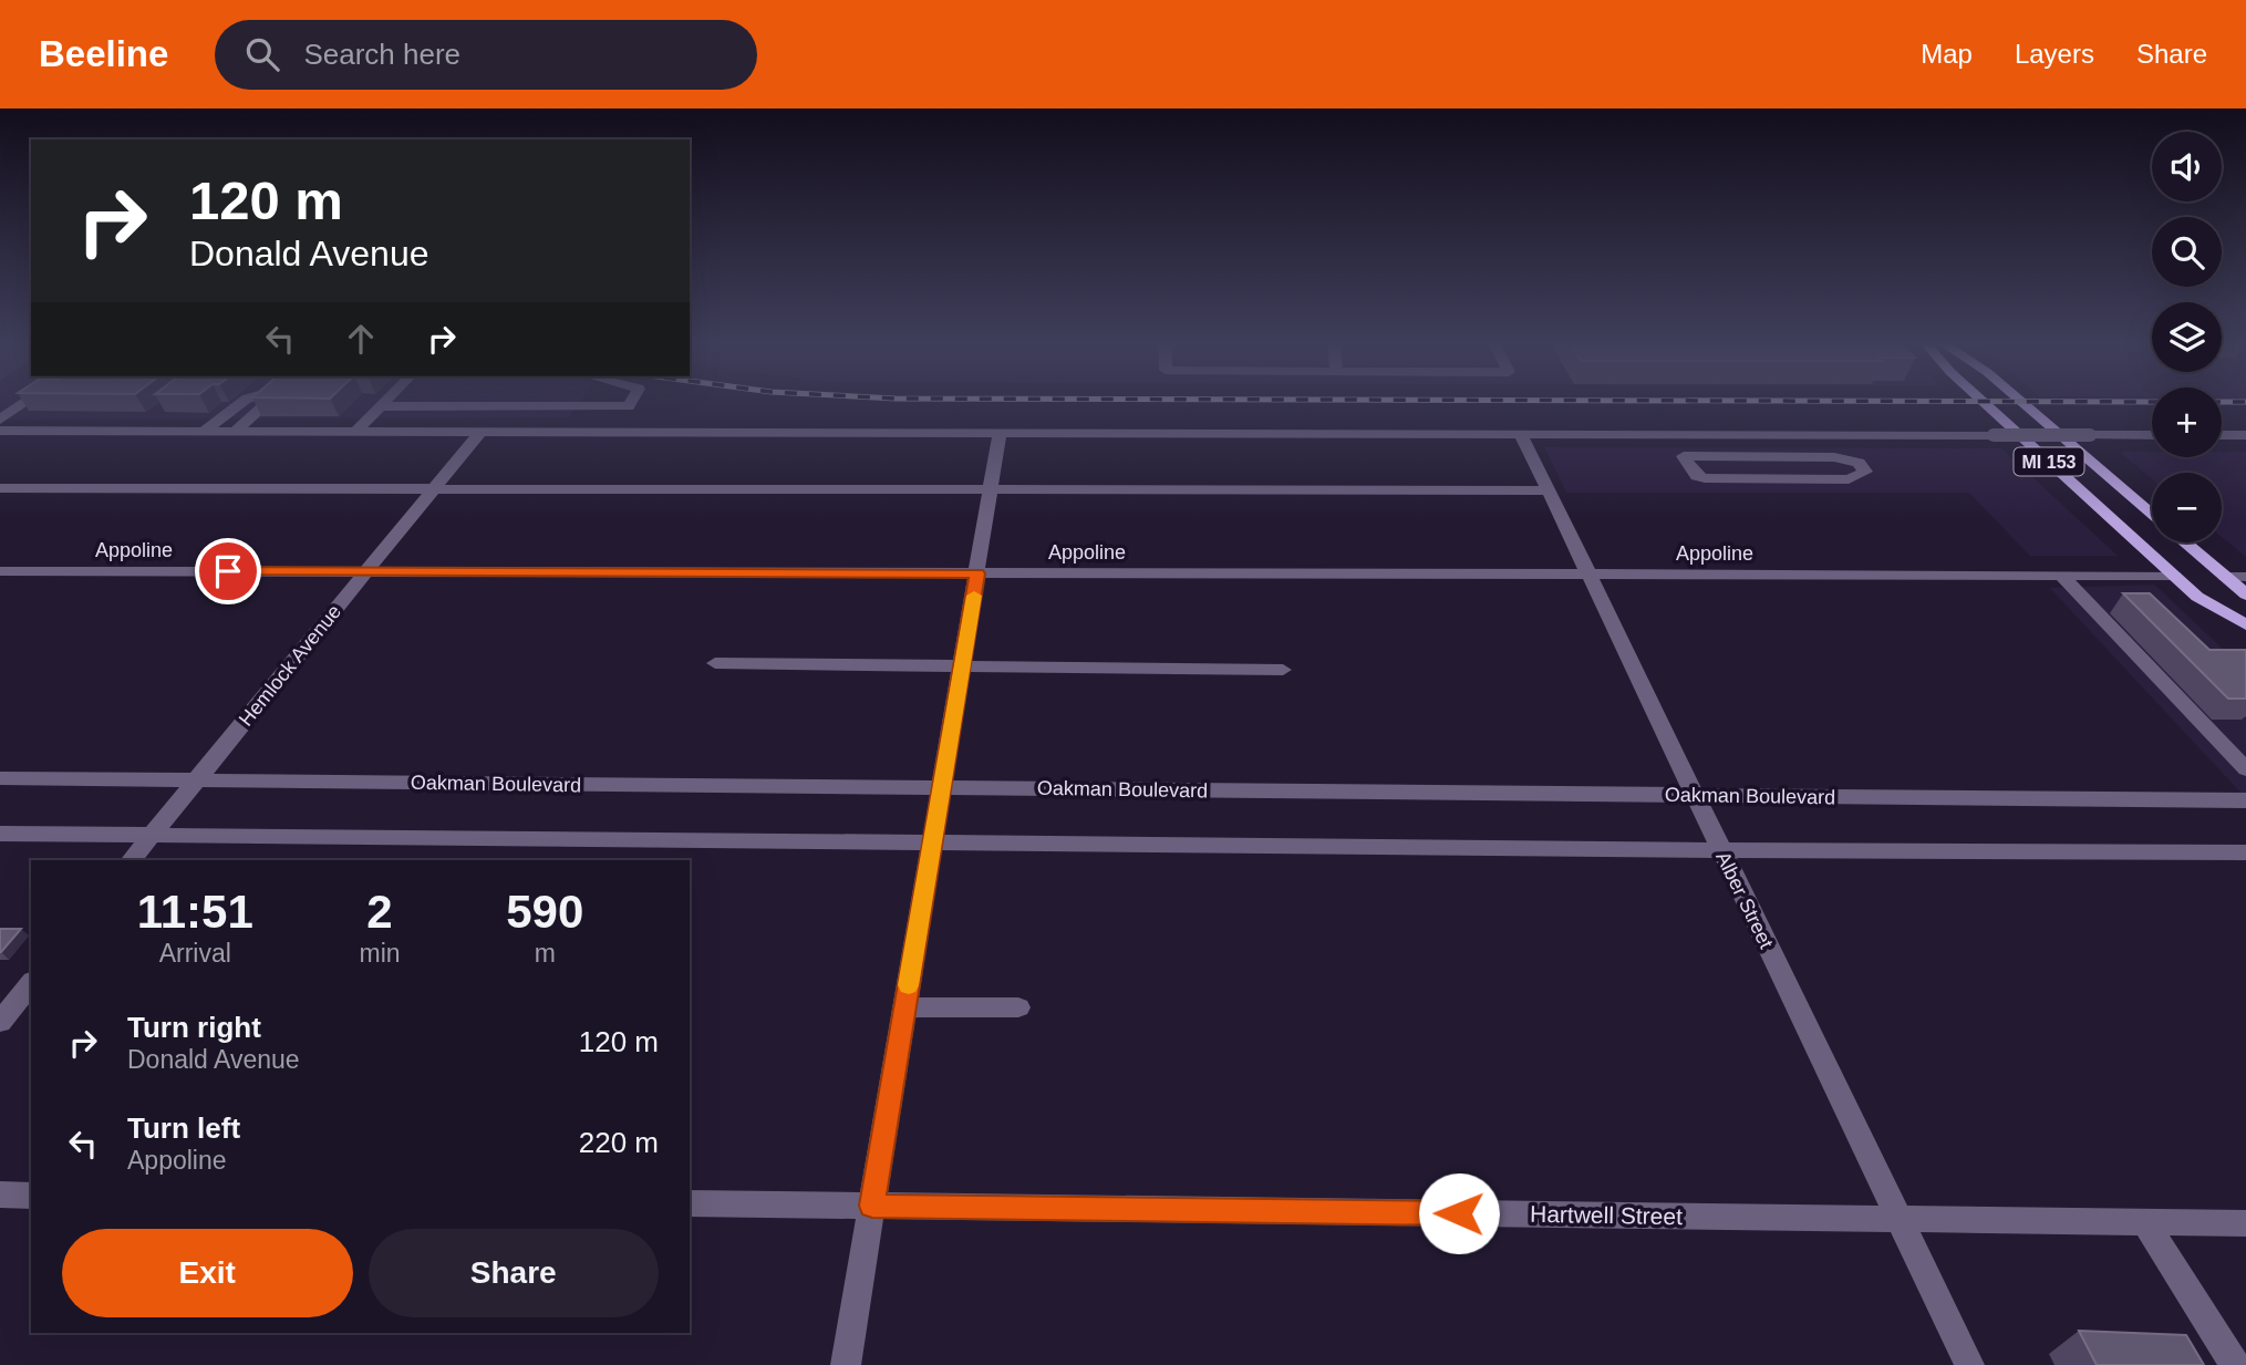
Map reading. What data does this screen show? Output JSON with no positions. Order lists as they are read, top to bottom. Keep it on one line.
{"streets":{"main road":["MI 153"],"street":["Appoline","Hemlock Avenue","Oakman Boulevard","Alber Street","Hartwell Street"]},"crossings":[["MI 153","Appoline"],["Appoline","Hemlock Avenue"],["Appoline","Alber Street"],["Hemlock Avenue","Oakman Boulevard"],["Oakman Boulevard","Alber Street"],["Alber Street","Hartwell Street"]],"page":{"header":"Beeline","search":"Search here","nav":["Map","Layers","Share"],"map_buttons":["+","−"],"turn":["120 m","Donald Avenue"],"eta":["11:51","Arrival","2","min","590","m"],"list":[{"name":"Turn right","note":"Donald Avenue","value":"120 m"},{"name":"Turn left","note":"Appoline","value":"220 m"}],"buttons":["Exit","Share"]}}
